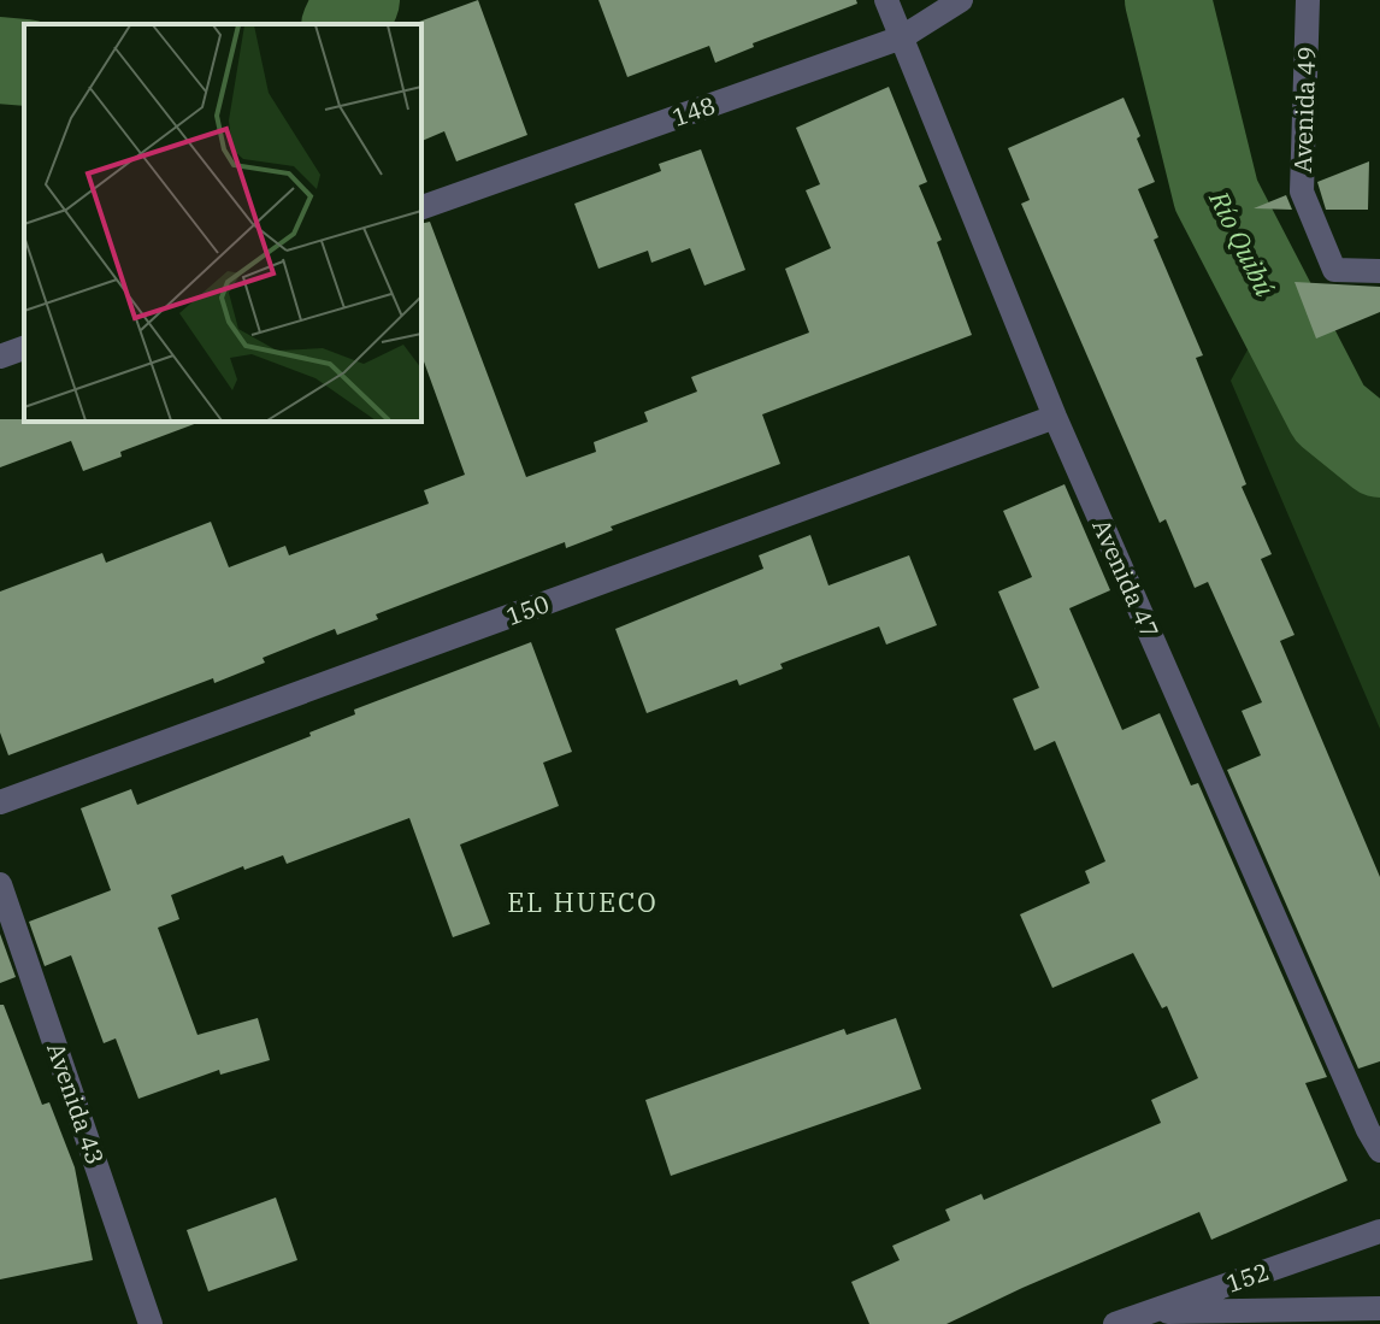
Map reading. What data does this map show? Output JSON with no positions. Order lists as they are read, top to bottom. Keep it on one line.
{"streets":{"street":["Avenida 49","148","Avenida 47","150","Avenida 43","152"]},"crossings":[["148","Avenida 47"],["Avenida 47","150"]],"districts":["EL HUECO"],"water":["Río Quibú"]}
